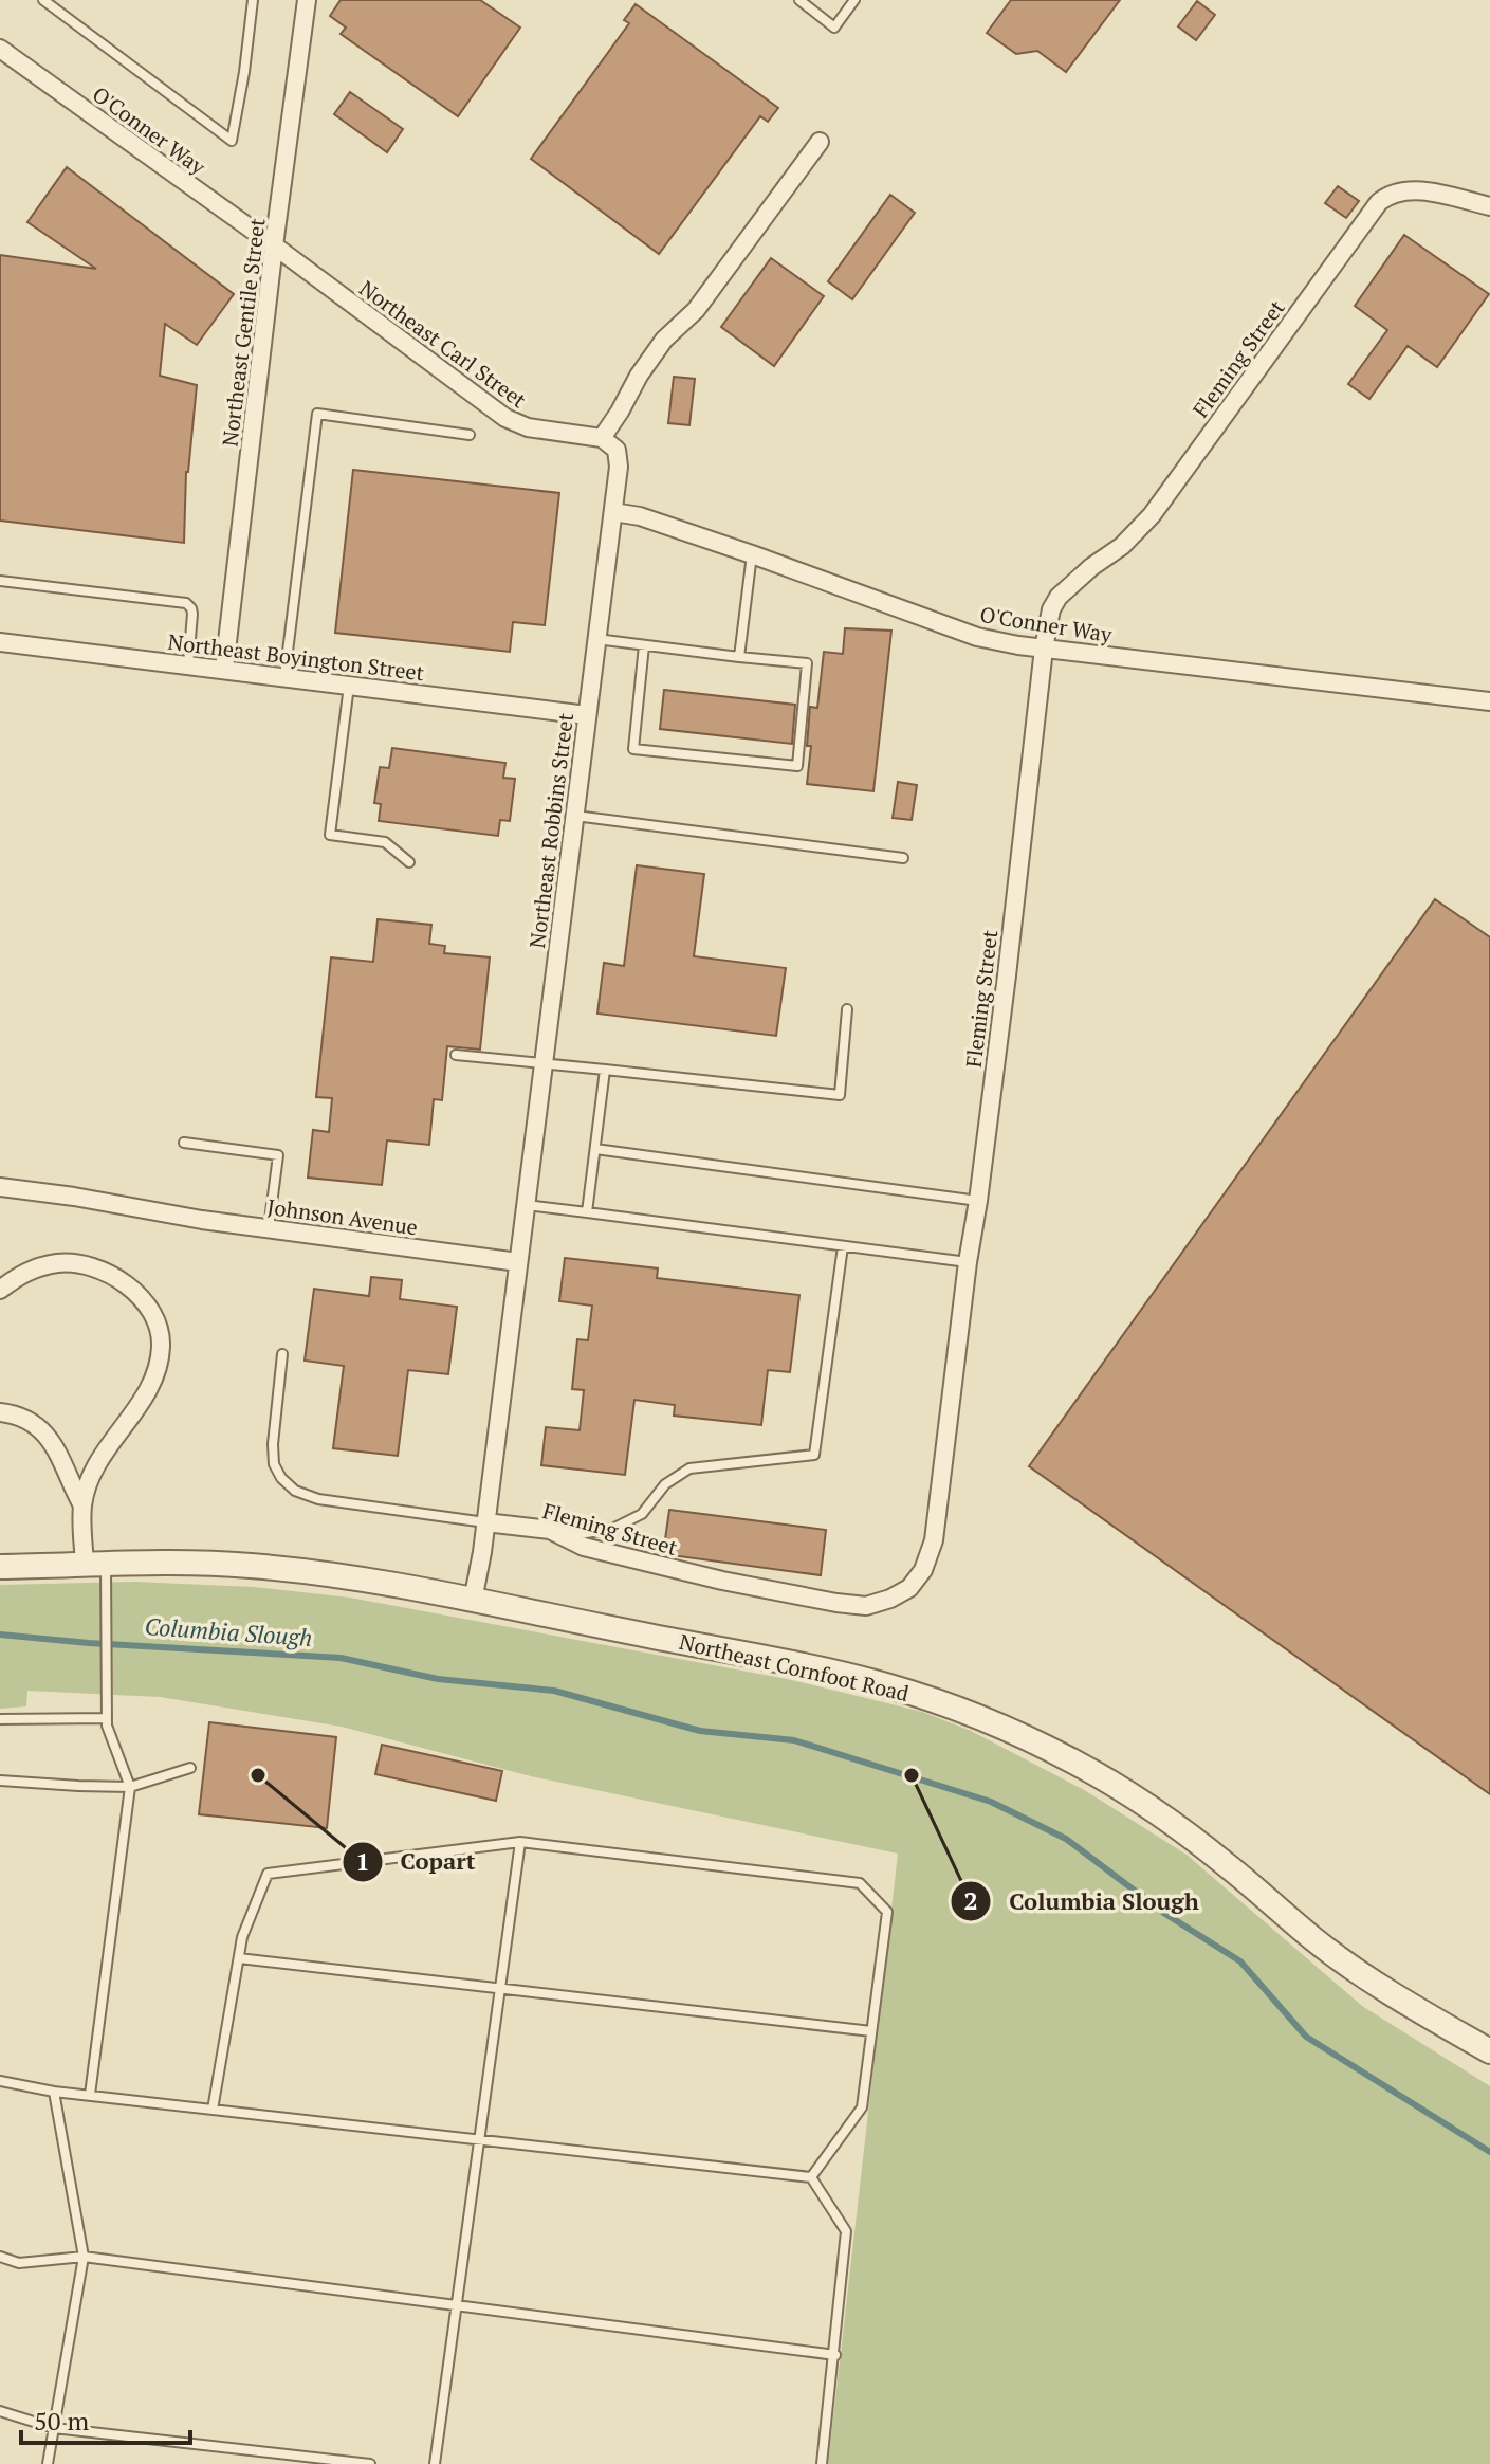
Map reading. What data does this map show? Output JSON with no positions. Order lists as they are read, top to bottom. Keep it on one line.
{"streets":{"street":["O'Conner Way","Northeast Gentile Street","Northeast Carl Street","Fleming Street","Northeast Boyington Street","Northeast Robbins Street","Johnson Avenue","Northeast Cornfoot Road"]},"crossings":[["O'Conner Way","Northeast Gentile Street"],["O'Conner Way","Northeast Carl Street"],["O'Conner Way","Fleming Street"],["O'Conner Way","Northeast Robbins Street"],["Northeast Gentile Street","Northeast Carl Street"],["Northeast Gentile Street","Northeast Boyington Street"],["Northeast Carl Street","Northeast Robbins Street"],["Fleming Street","Northeast Robbins Street"],["Northeast Boyington Street","Northeast Robbins Street"],["Northeast Robbins Street","Johnson Avenue"],["Northeast Robbins Street","Northeast Cornfoot Road"]],"water":["Columbia Slough"],"places":["Copart","Columbia Slough"],"scale_bar":"50 m"}
